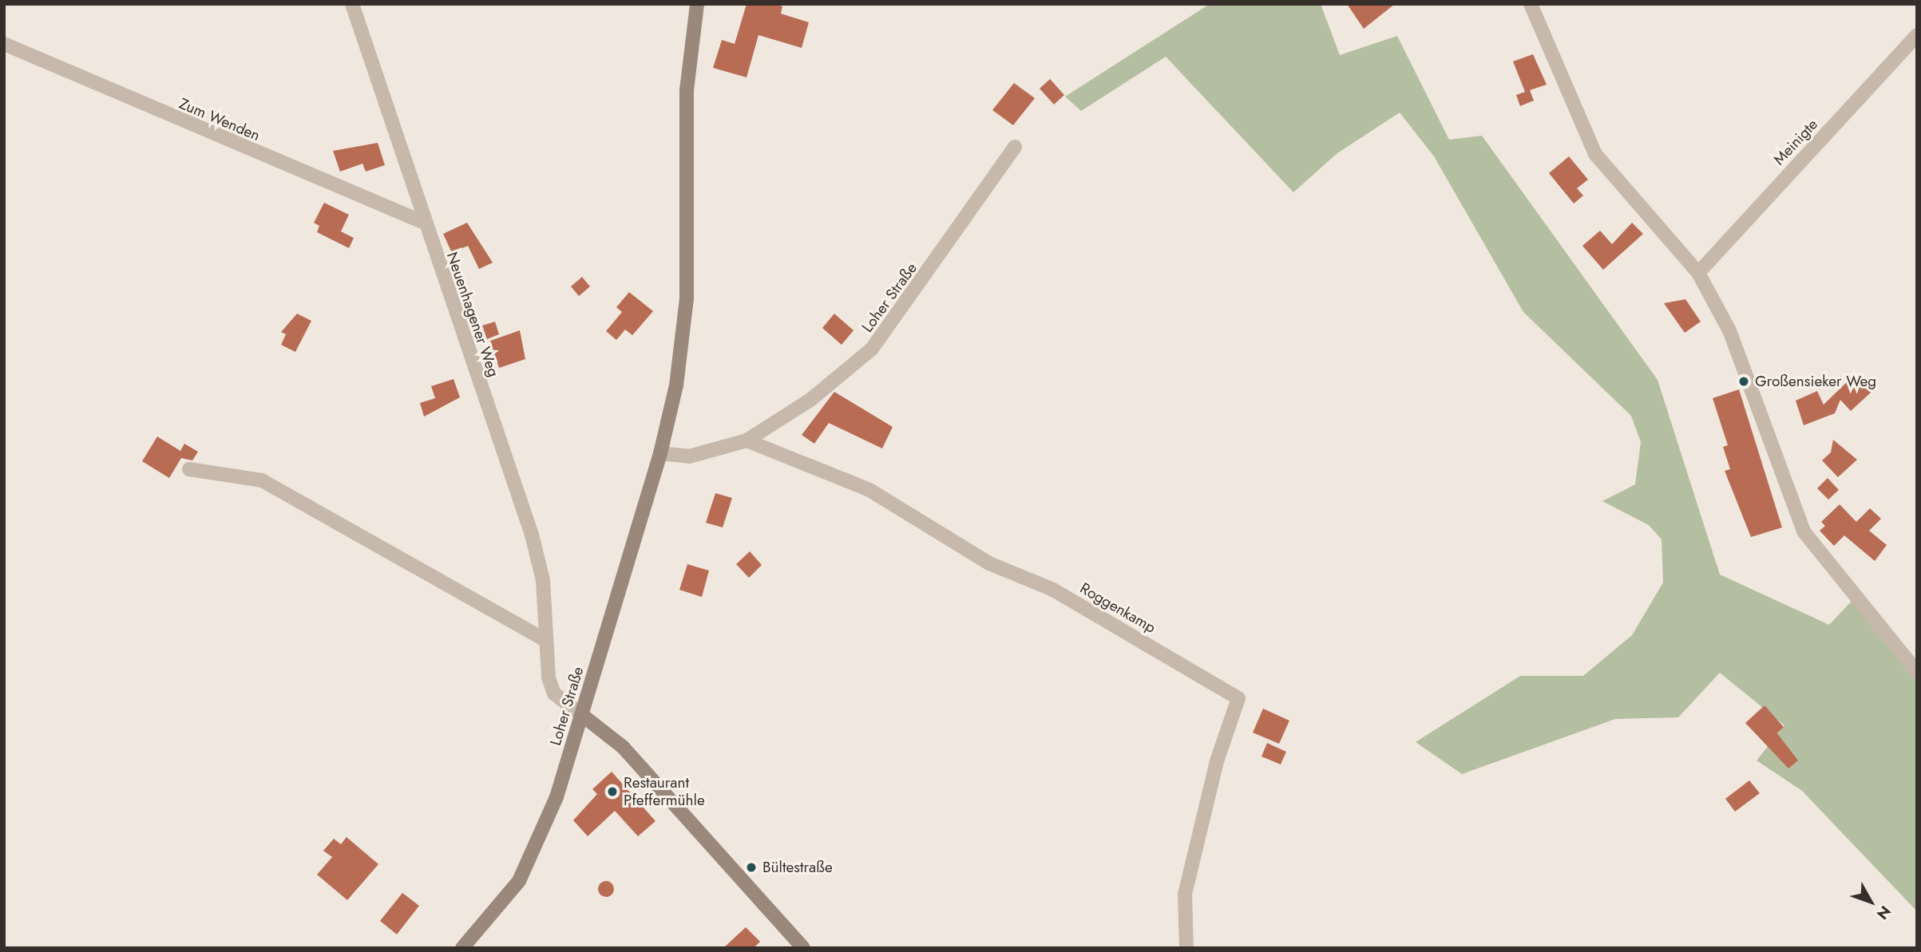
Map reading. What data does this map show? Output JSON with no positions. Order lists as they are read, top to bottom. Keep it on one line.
{"streets":{"street":["Zum Wenden","Meinigte","Loher Straße","Neuenhagener Weg","Roggenkamp"]},"crossings":[["Zum Wenden","Neuenhagener Weg"],["Loher Straße","Neuenhagener Weg"],["Loher Straße","Roggenkamp"]],"places":["Großensieker Weg","Restaurant Pfeffermühle","Bültestraße"],"north":"bottom right"}
